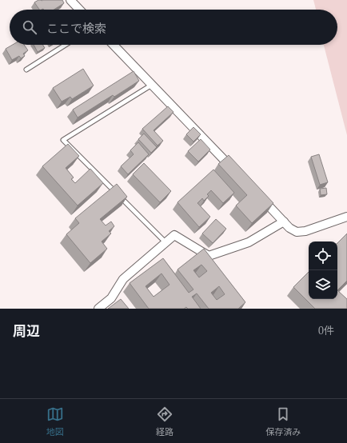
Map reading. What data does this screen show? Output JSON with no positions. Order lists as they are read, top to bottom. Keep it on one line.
{"page":{"search":"ここで検索","heading":["周辺","0件"],"nav":["地図","経路","保存済み"]}}
